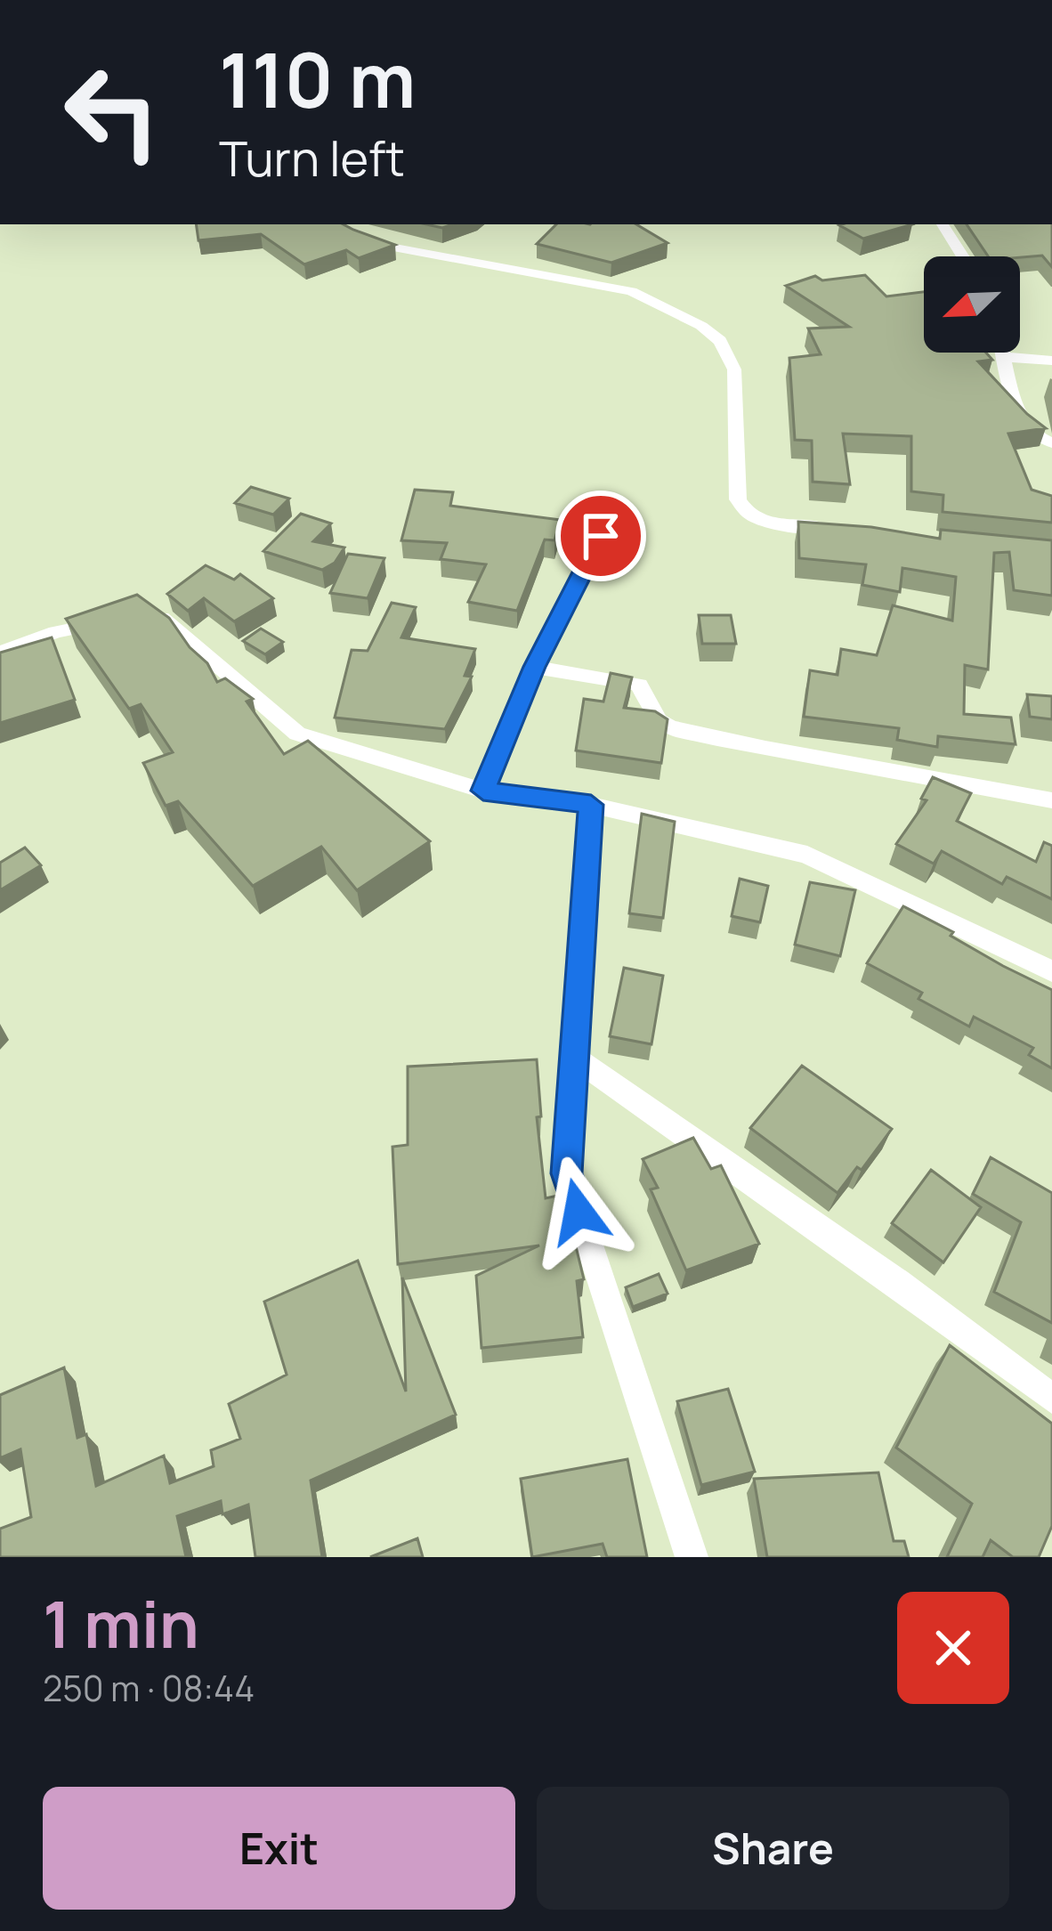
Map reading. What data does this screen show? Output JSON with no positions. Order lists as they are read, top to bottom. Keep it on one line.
{"north":"bottom left","page":{"turn":["110 m","Turn left"],"heading":["1 min","250 m · 08:44"],"buttons":["Exit","Share"]}}
